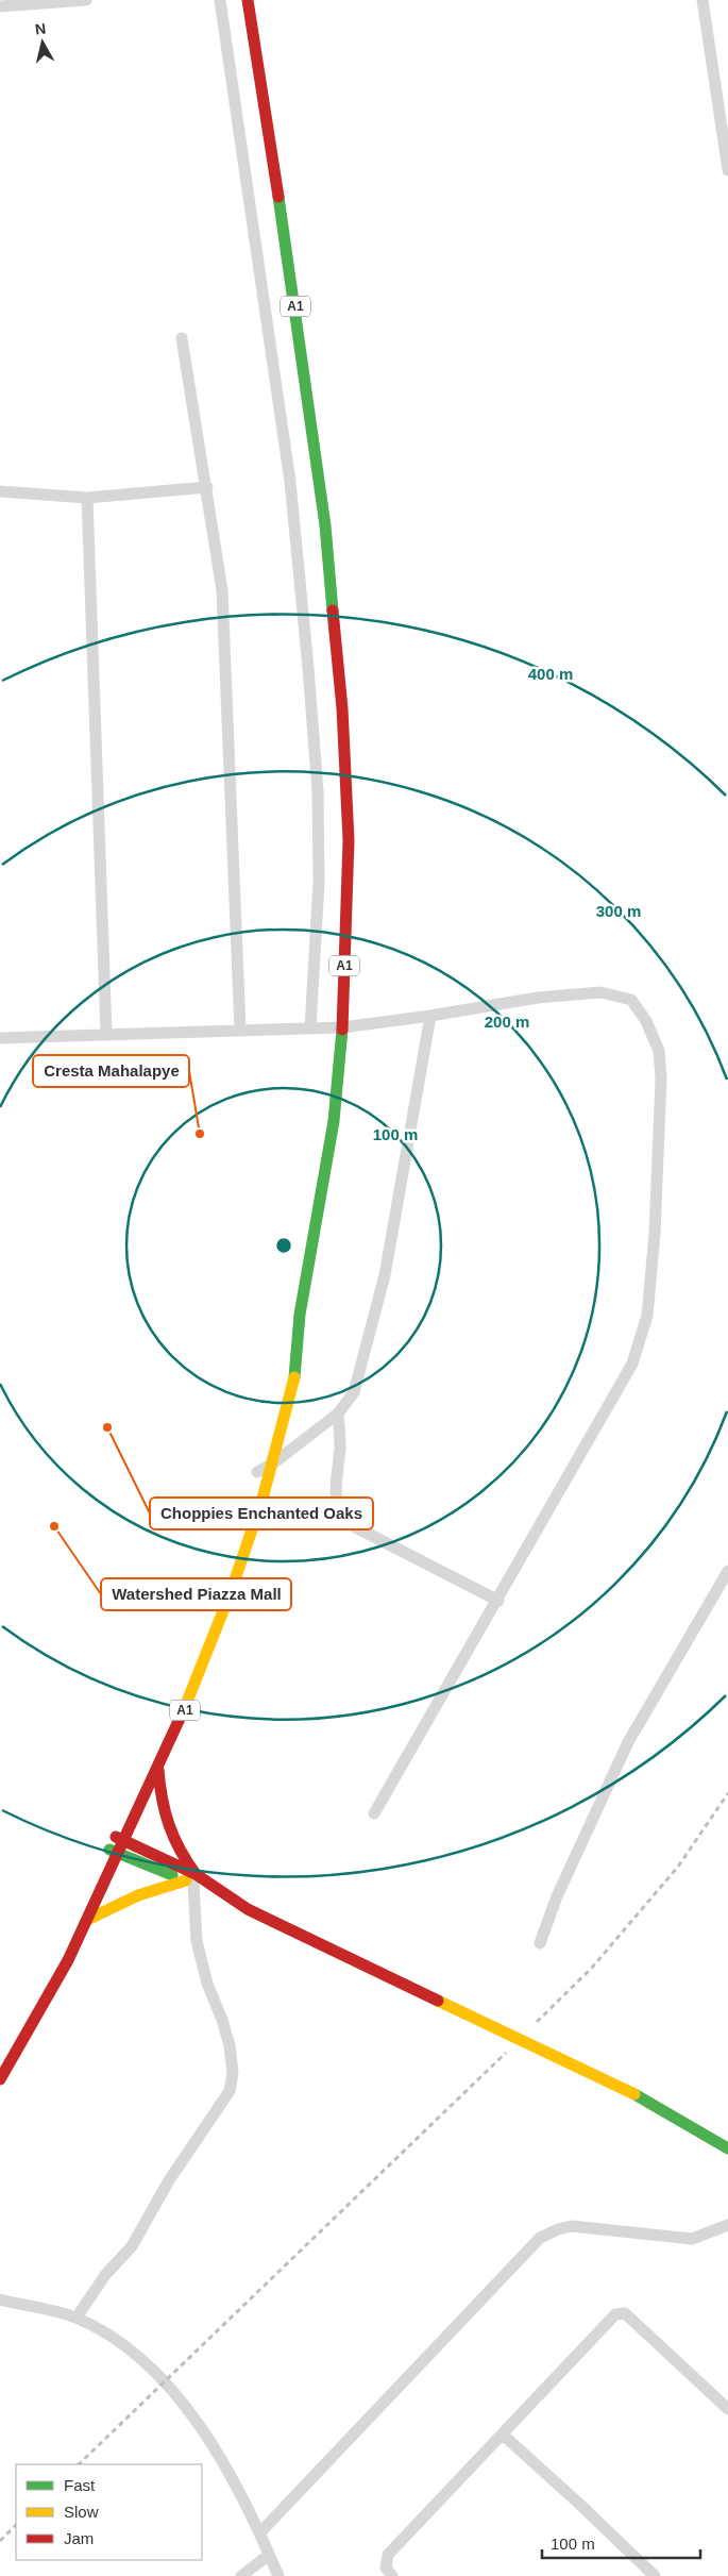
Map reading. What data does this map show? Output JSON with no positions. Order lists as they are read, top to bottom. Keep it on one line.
{"streets":{"main road":["A1"]},"places":["Cresta Mahalapye","Choppies Enchanted Oaks","Watershed Piazza Mall"],"legend":["Fast","Slow","Jam"],"scale_bar":"100 m","north":"top","rings":["400 m","300 m","200 m","100 m"]}
